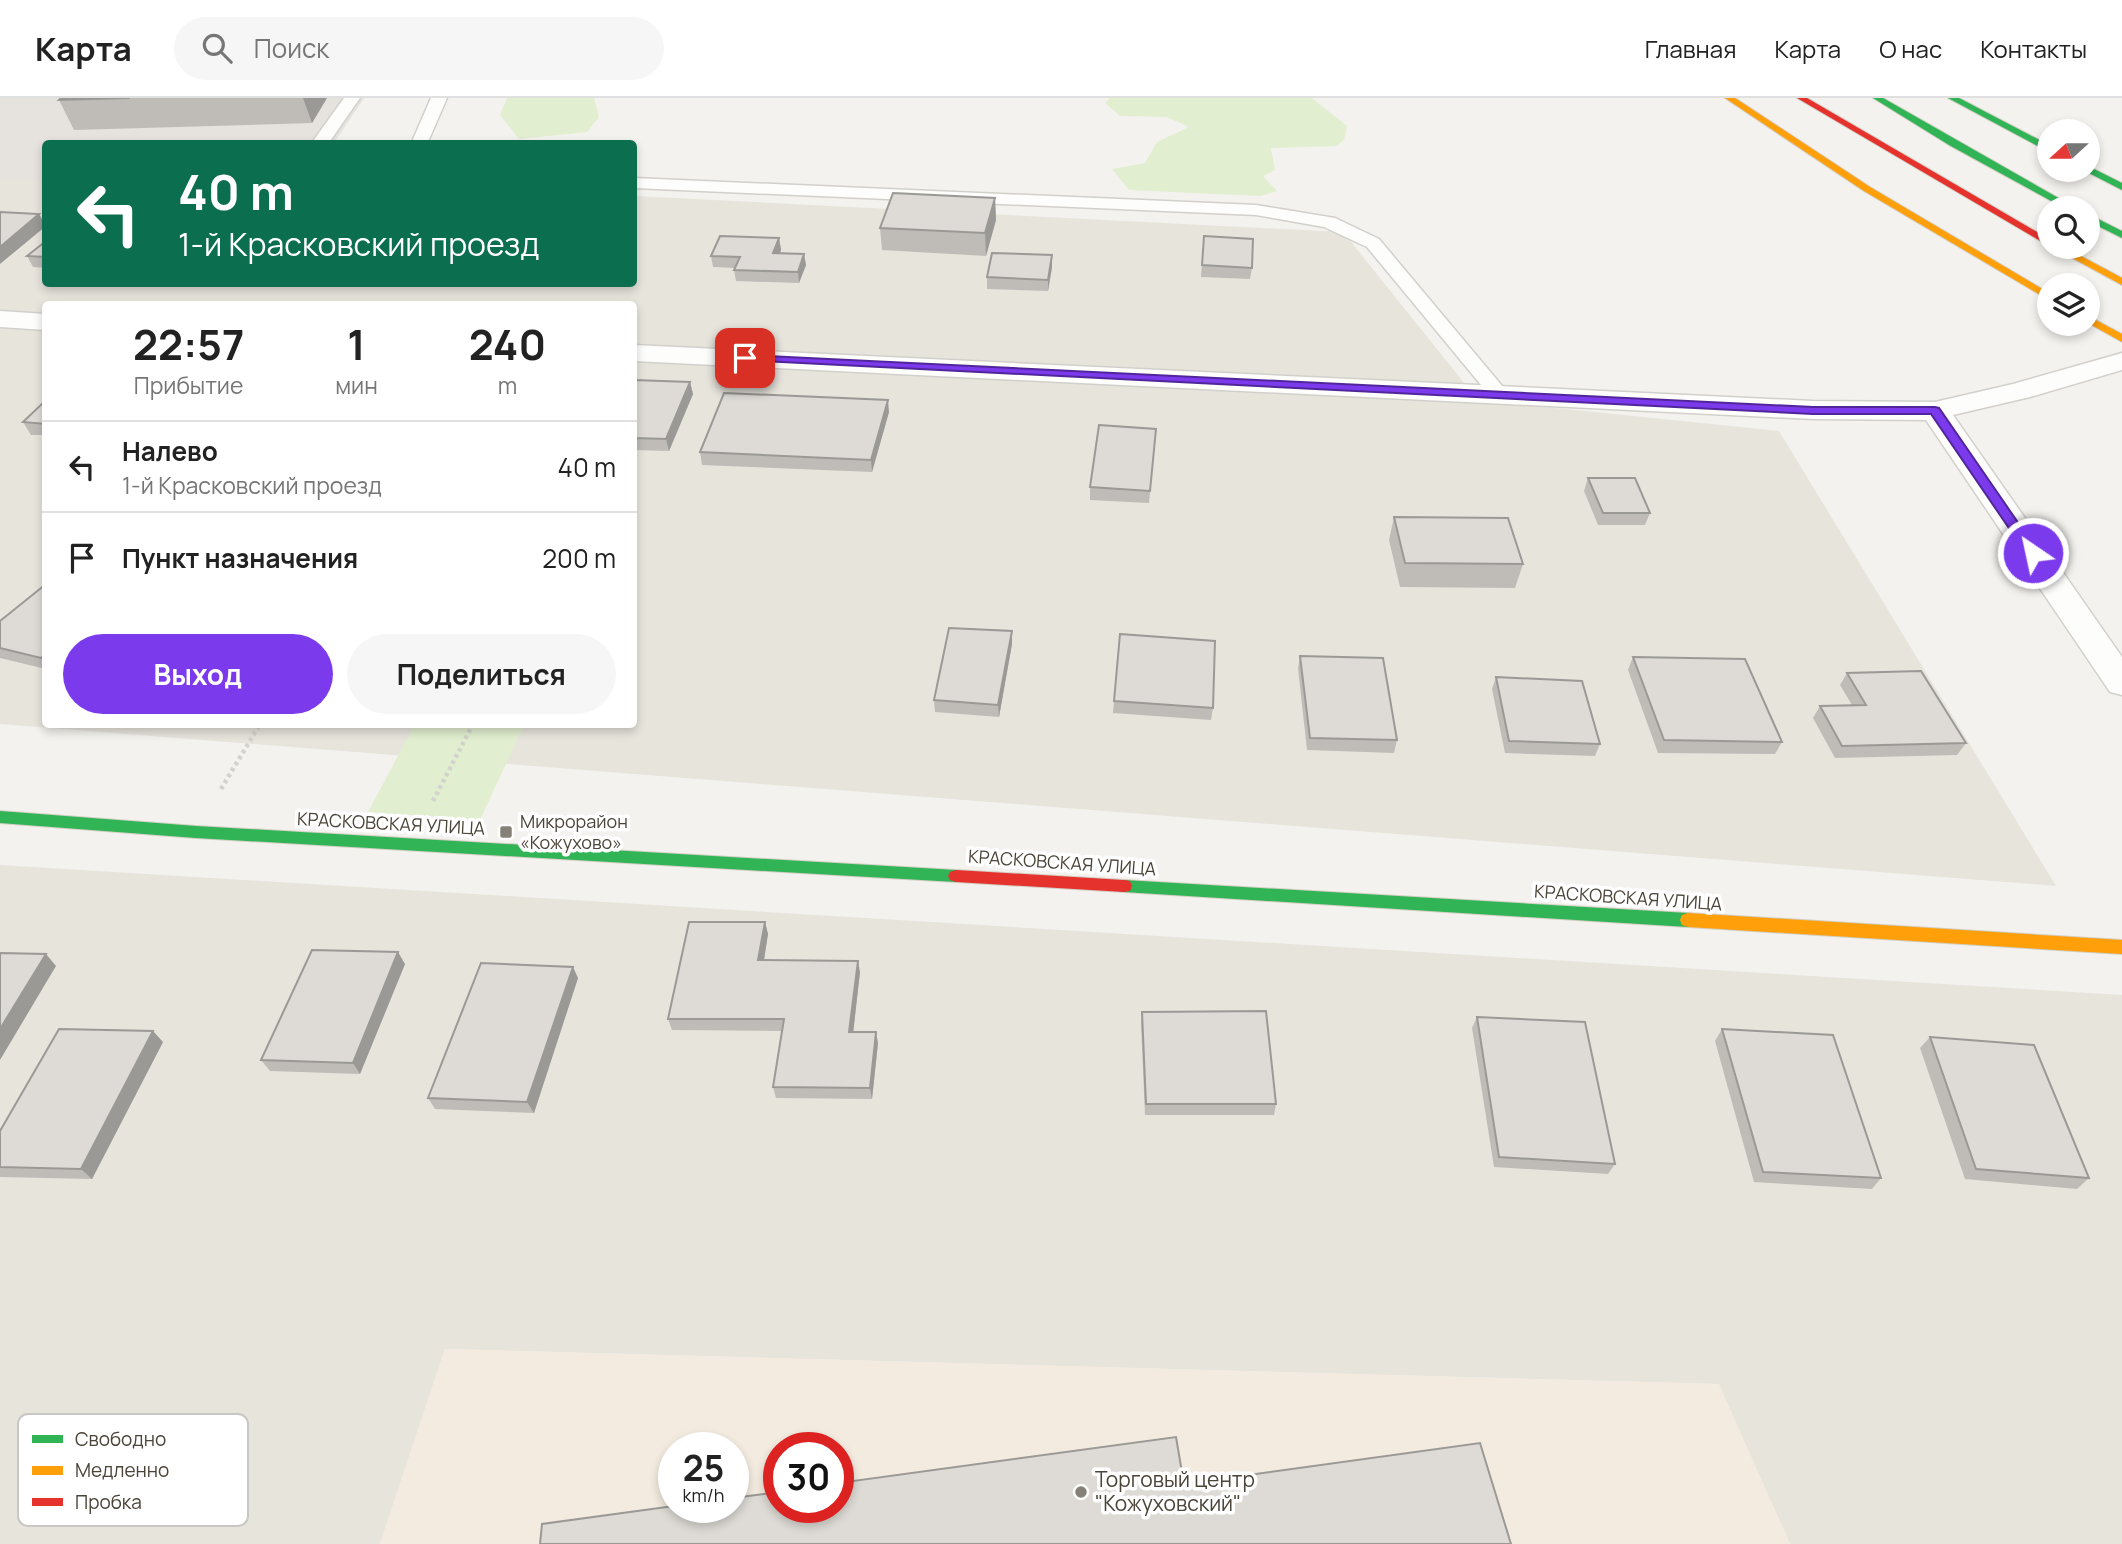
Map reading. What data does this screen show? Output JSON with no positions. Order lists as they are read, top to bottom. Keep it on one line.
{"streets":{"main road":["КРАСКОВСКАЯ УЛИЦА"]},"places":{"transit":["Микрорайон «Кожухово»"],"other":["Торговый центр \"Кожуховский\""]},"legend":["Свободно","Медленно","Пробка"],"north":"left","page":{"header":"Карта","search":"Поиск","nav":["Главная","Карта","О нас","Контакты"],"turn":["40 m","1-й Красковский проезд"],"eta":["22:57","Прибытие","1","мин","240","m"],"list":[{"name":"Налево","note":"1-й Красковский проезд","value":"40 m"},{"name":"Пункт назначения","value":"200 m"}],"buttons":["Выход","Поделиться"],"speed":"25 km/h","limit":"30"}}
